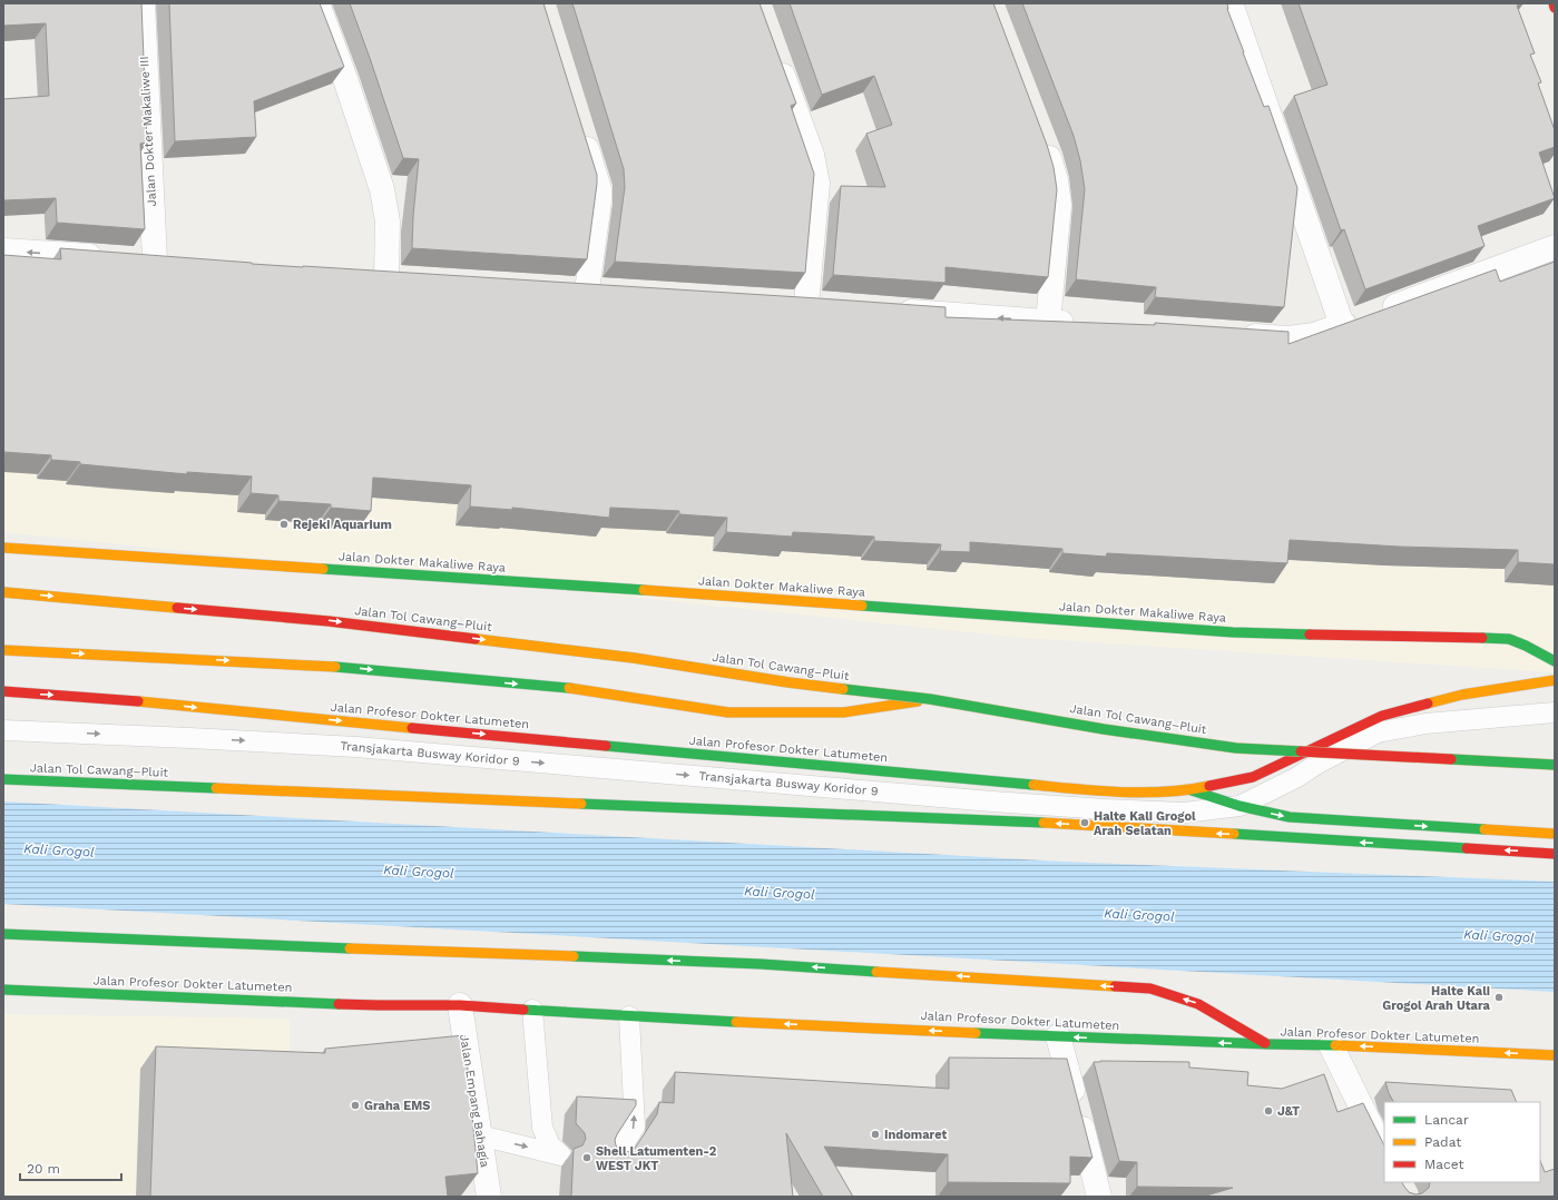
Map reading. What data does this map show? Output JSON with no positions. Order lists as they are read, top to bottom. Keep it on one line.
{"streets":{"main road":["Jalan Dokter Makaliwe Raya","Jalan Tol Cawang–Pluit","Jalan Profesor Dokter Latumeten"],"street":["Jalan Dokter Makaliwe III","Jalan Empang Bahagia"],"lane":["Transjakarta Busway Koridor 9"]},"crossings":[["Jalan Profesor Dokter Latumeten","Jalan Empang Bahagia"]],"one_way":["Transjakarta Busway Koridor 9"],"water":["Kali Grogol"],"places":["Rejeki Aquarium","Halte Kali Grogol Arah Selatan","Halte Kali Grogol Arah Utara","Graha EMS","J&T","Indomaret","Shell Latumenten-2 WEST JKT"],"legend":["Lancar","Padat","Macet"],"scale_bar":"20 m"}
